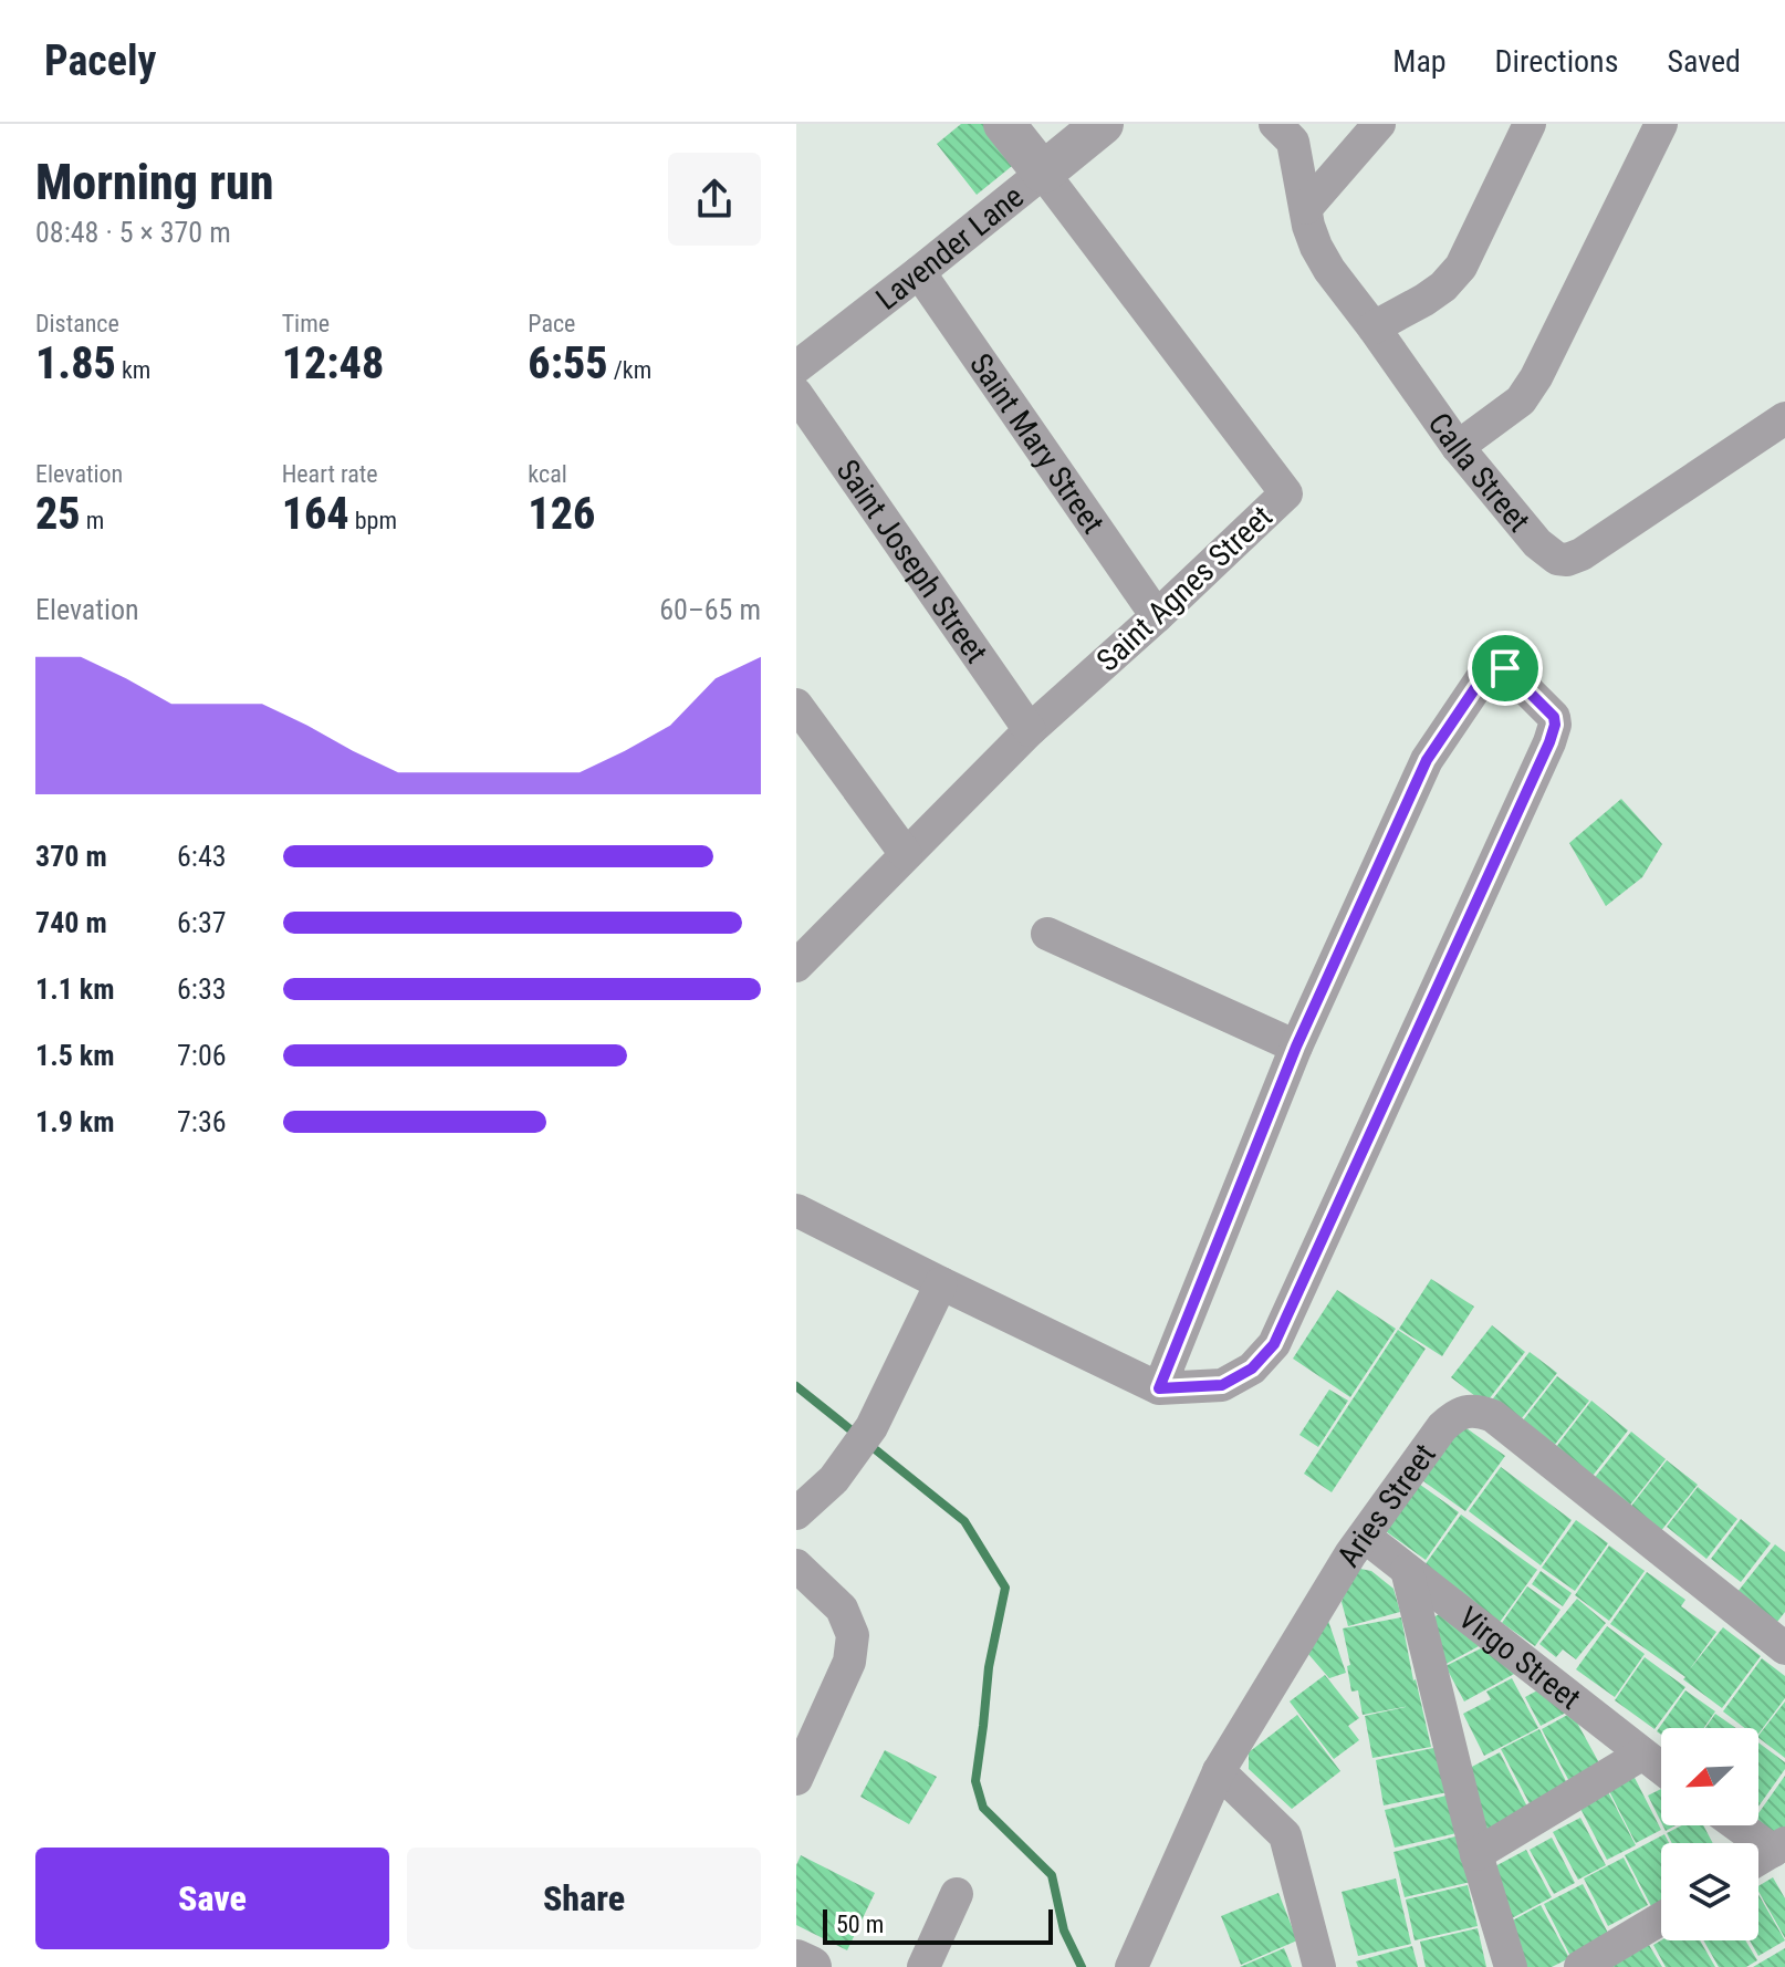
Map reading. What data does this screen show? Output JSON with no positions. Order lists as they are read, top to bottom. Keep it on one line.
{"streets":{"street":["Lavender Lane","Saint Mary Street","Calla Street","Saint Joseph Street","Saint Agnes Street","Aries Street","Virgo Street"]},"crossings":[["Lavender Lane","Saint Mary Street"],["Lavender Lane","Saint Agnes Street"],["Saint Mary Street","Saint Agnes Street"],["Saint Joseph Street","Saint Agnes Street"],["Aries Street","Virgo Street"]],"scale_bar":"50 m","north":"bottom left","page":{"header":"Pacely","nav":["Map","Directions","Saved"],"heading":["Morning run","08:48 · 5 × 370 m"],"stats":[["Distance","1.85 km"],["Time","12:48"],["Pace","6:55 /km"],["Elevation","25 m"],["Heart rate","164 bpm"],["kcal","126"]],"chart":["Elevation","60–65 m"],"list":[{"name":"370 m","note":"6:43"},{"name":"740 m","note":"6:37"},{"name":"1.1 km","note":"6:33"},{"name":"1.5 km","note":"7:06"},{"name":"1.9 km","note":"7:36"}],"buttons":["Save","Share"],"scale":"50 m"}}
